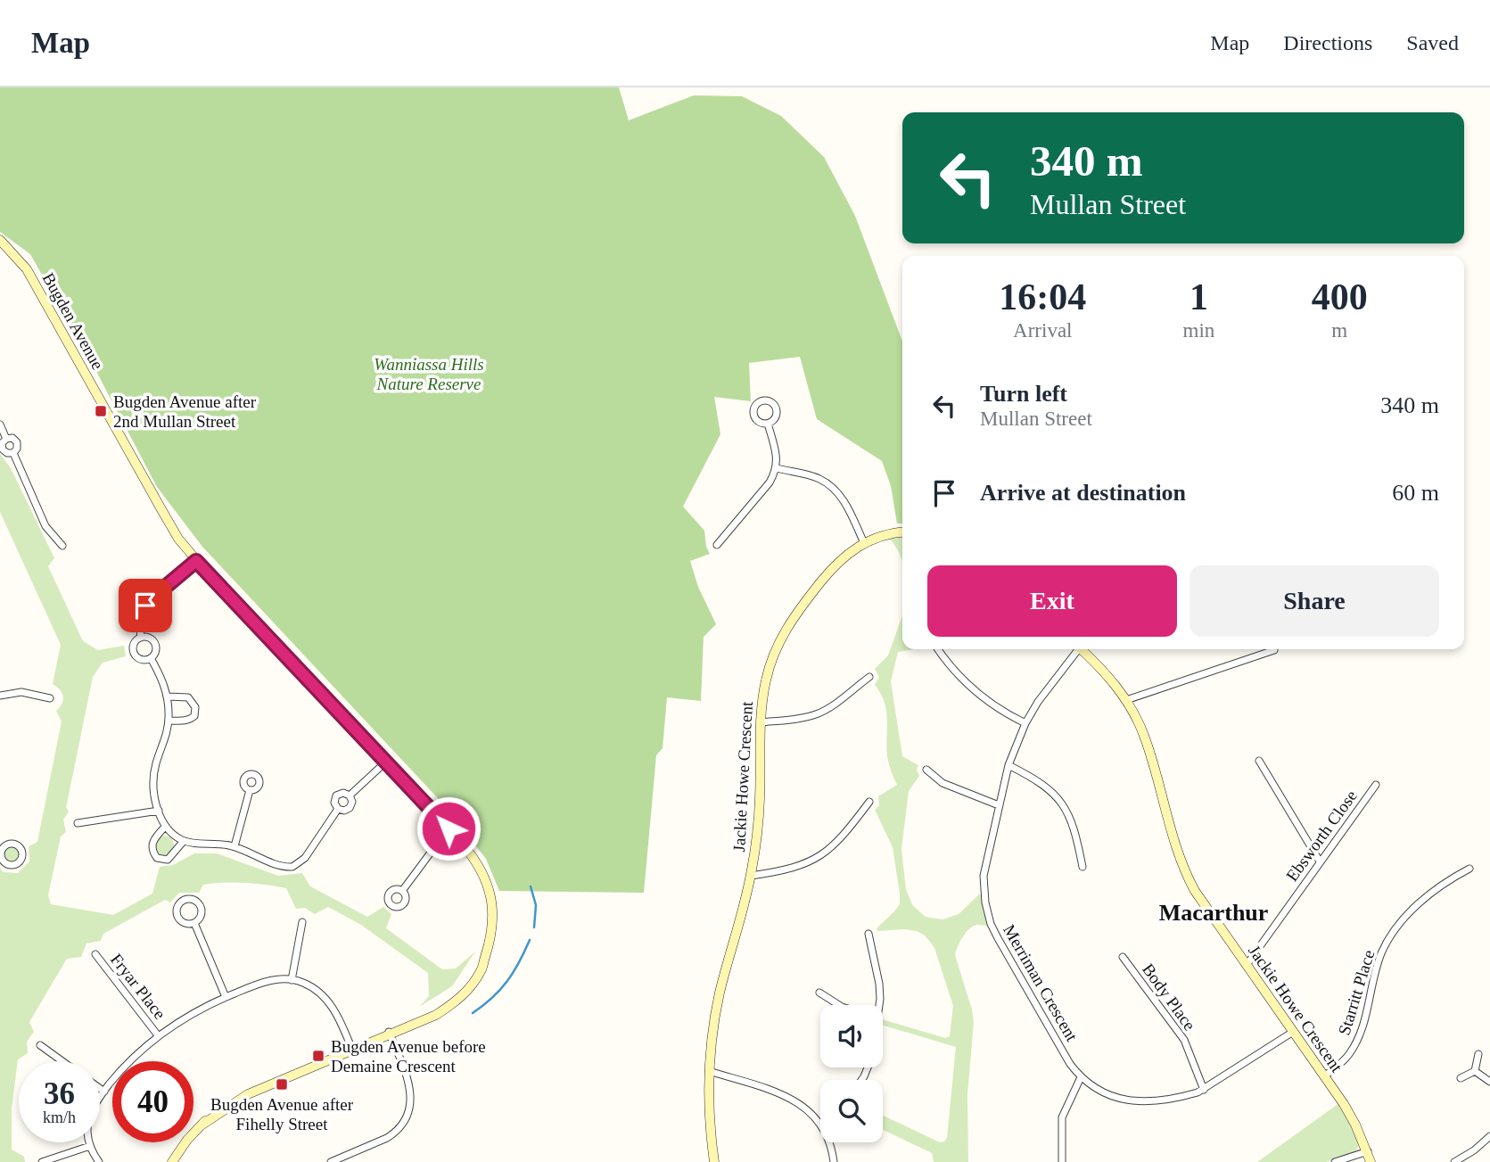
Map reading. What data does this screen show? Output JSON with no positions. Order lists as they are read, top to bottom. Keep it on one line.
{"streets":{"street":["Bugden Avenue","Jackie Howe Crescent","Ebsworth Close","Merriman Crescent","Fryar Place","Starritt Place","Body Place"]},"crossings":[["Jackie Howe Crescent","Ebsworth Close"],["Jackie Howe Crescent","Merriman Crescent"],["Jackie Howe Crescent","Starritt Place"],["Merriman Crescent","Body Place"]],"districts":["Macarthur"],"parks":["Wanniassa Hills Nature Reserve"],"places":{"transit":["Bugden Avenue after 2nd Mullan Street","Bugden Avenue before Demaine Crescent","Bugden Avenue after Fihelly Street"]},"page":{"header":"Map","nav":["Map","Directions","Saved"],"turn":["340 m","Mullan Street"],"eta":["16:04","Arrival","1","min","400","m"],"list":[{"name":"Turn left","note":"Mullan Street","value":"340 m"},{"name":"Arrive at destination","value":"60 m"}],"buttons":["Exit","Share"],"speed":"36 km/h","limit":"40"}}
